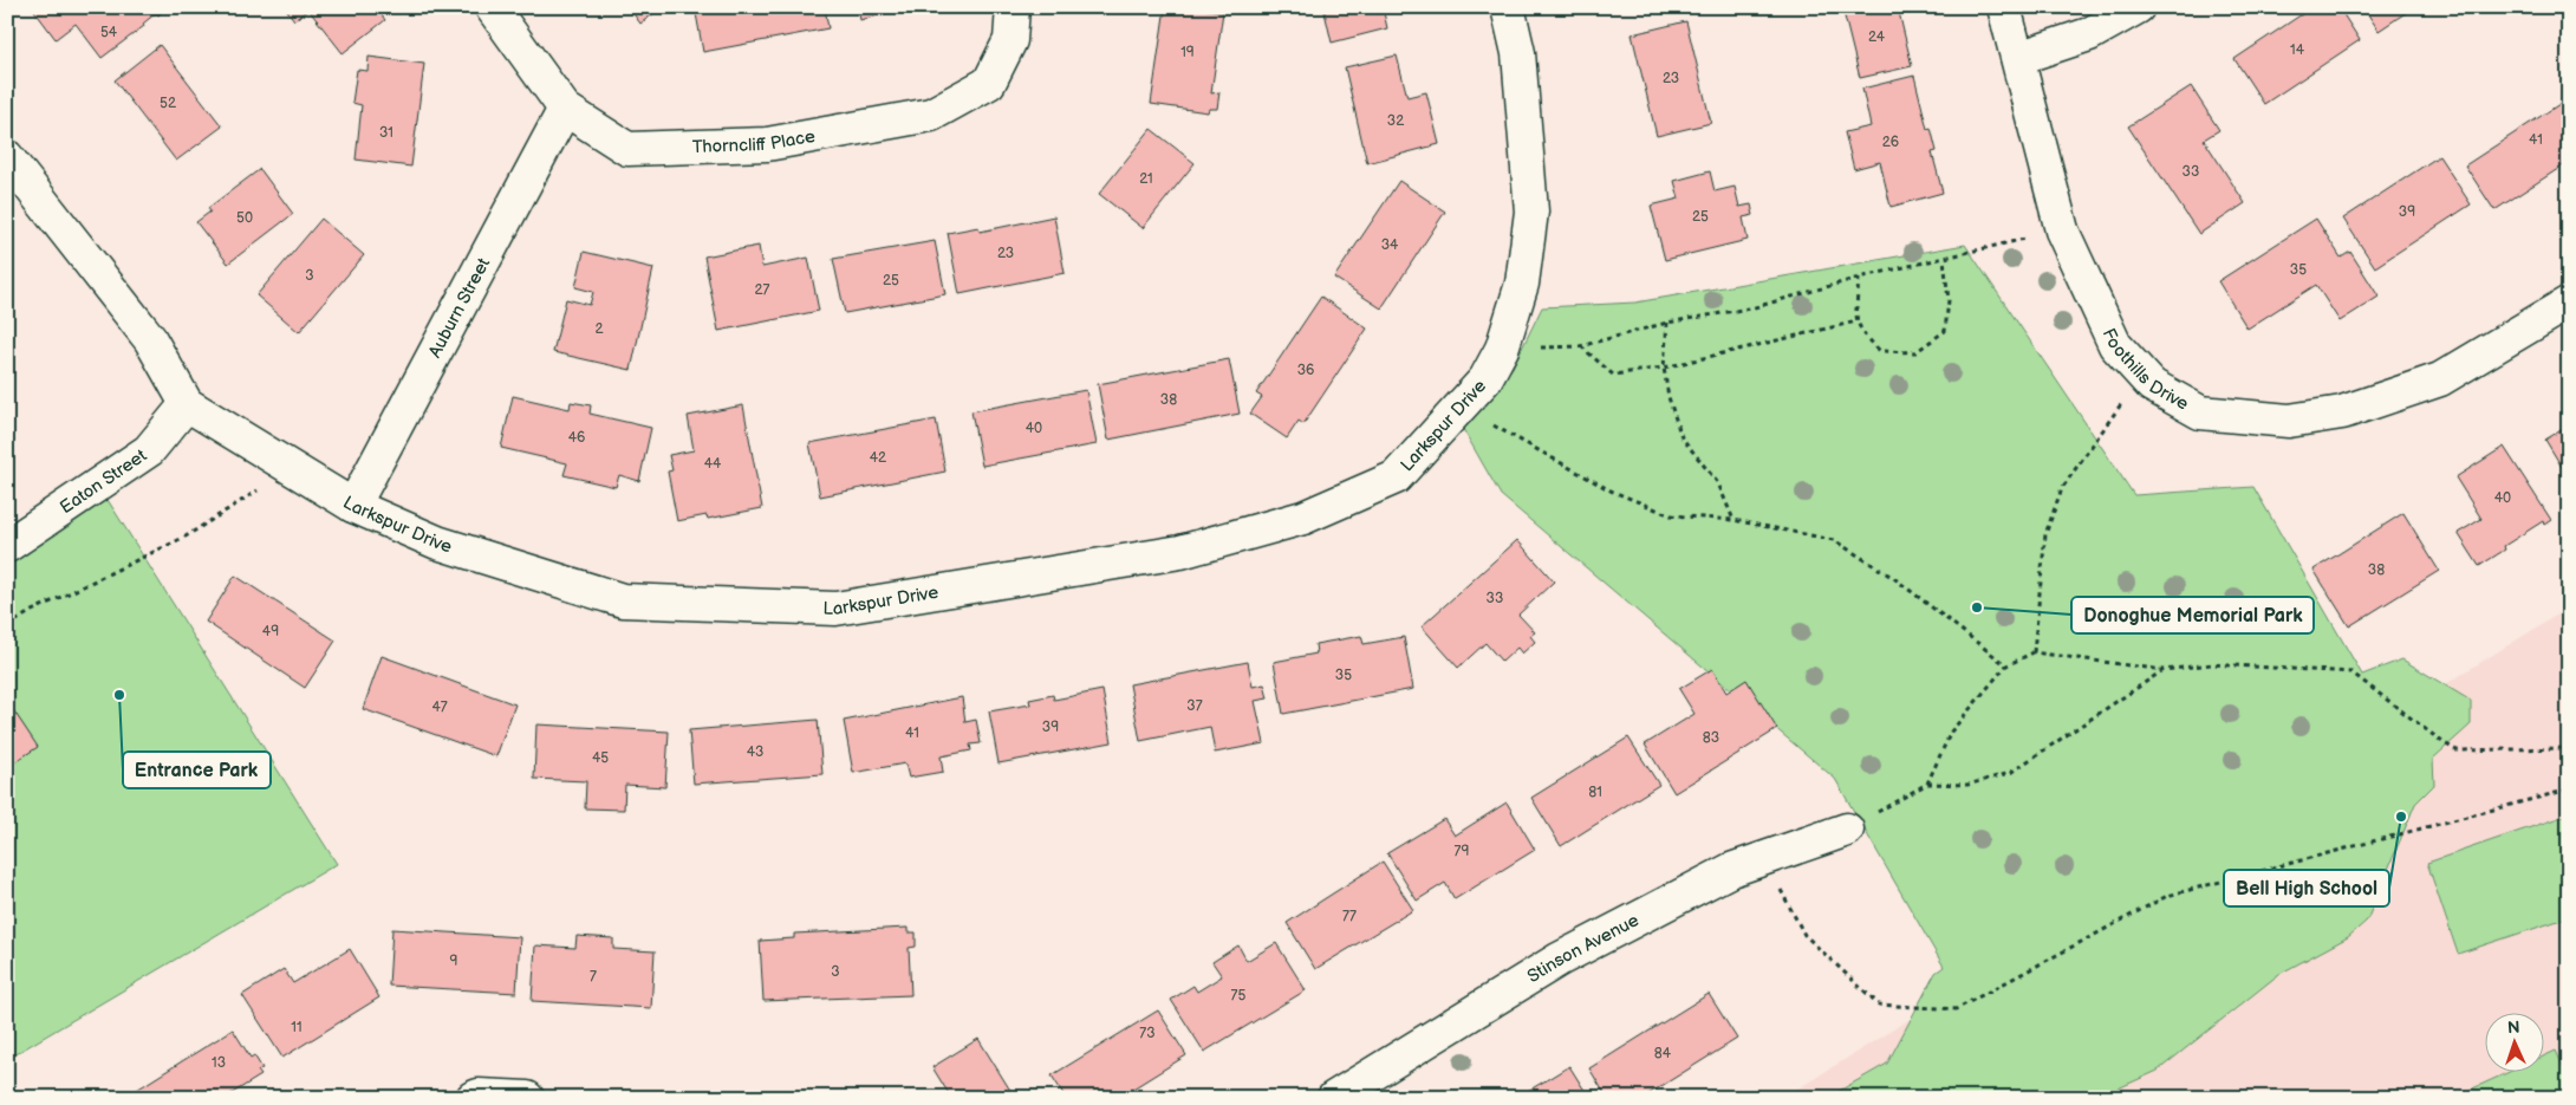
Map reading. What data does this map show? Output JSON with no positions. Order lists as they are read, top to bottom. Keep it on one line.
{"streets":{"street":["Thorncliff Place","Auburn Street","Foothills Drive","Larkspur Drive","Eaton Street","Stinson Avenue"]},"crossings":[["Thorncliff Place","Auburn Street"],["Auburn Street","Larkspur Drive"],["Larkspur Drive","Eaton Street"]],"places":["Donoghue Memorial Park","Entrance Park","Bell High School"],"house_numbers":["54","24","14","19","23","52","32","31","41","26","33","21","39","25","50","34","23","35","3","25","27","2","36","38","40","46","42","44","40","38","33","49","35","37","47","39","41","83","43","45","81","79","77","9","3","7","75","11","73","84","13"],"north":"top"}
